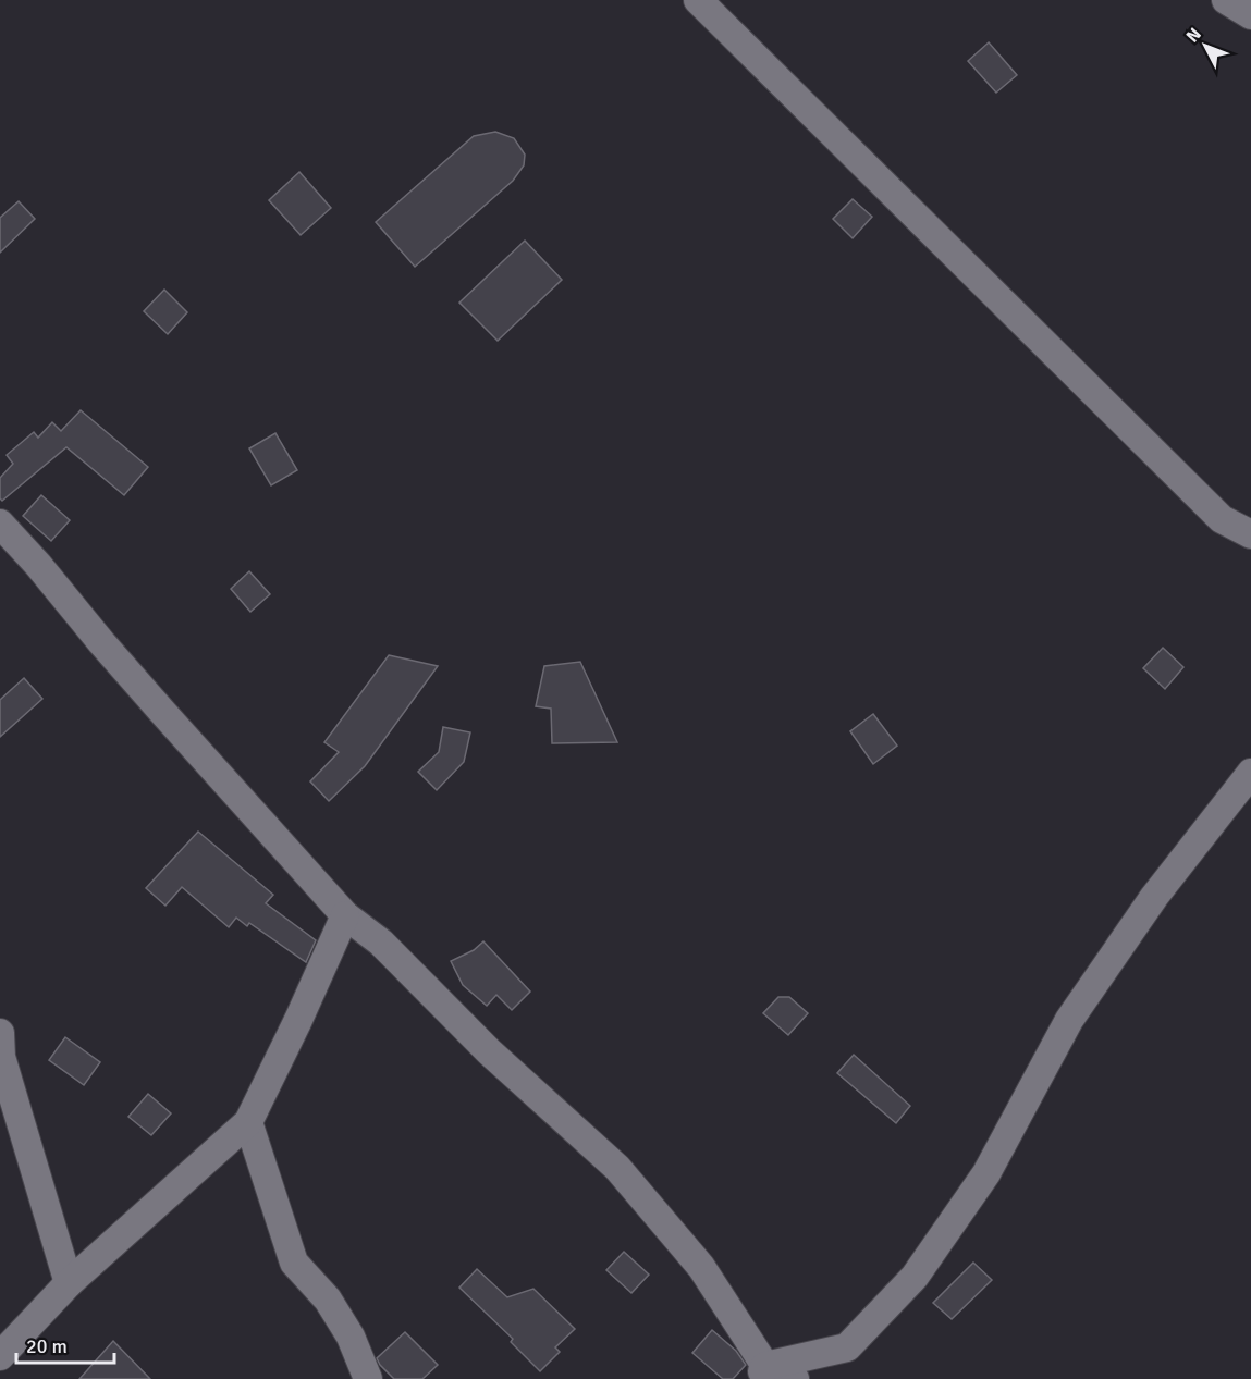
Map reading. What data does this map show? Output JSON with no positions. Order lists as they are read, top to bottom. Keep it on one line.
{"scale_bar":"20 m","north":"top left"}
